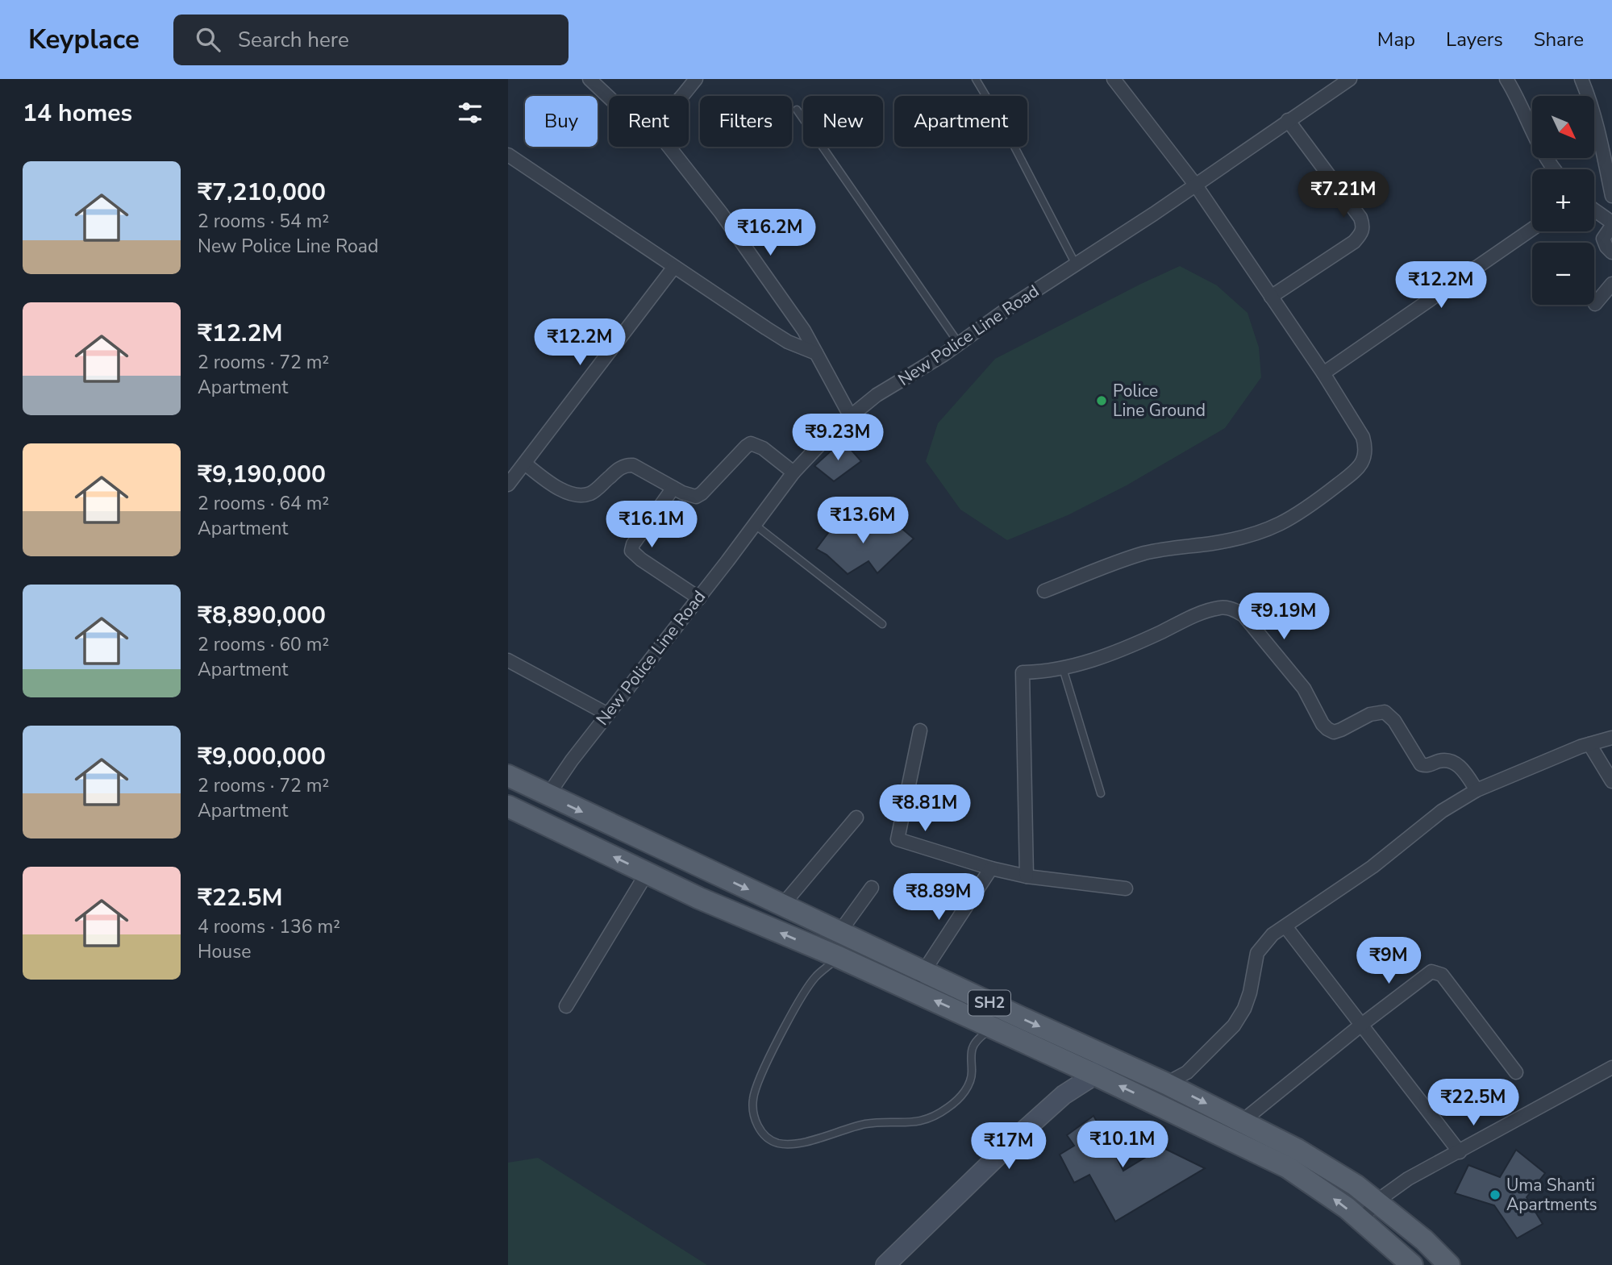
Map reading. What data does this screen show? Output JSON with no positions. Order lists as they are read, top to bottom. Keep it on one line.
{"streets":{"main road":["SH2"],"street":["New Police Line Road"]},"crossings":[["New Police Line Road","SH2"]],"places":["Police Line Ground","Uma Shanti Apartments"],"north":"bottom right","page":{"header":"Keyplace","search":"Search here","nav":["Map","Layers","Share"],"heading":"14 homes","map_buttons":["+","−"],"chip":["Buy","Rent","Filters","New","Apartment"],"list":[{"name":"₹7,210,000","note":"2 rooms · 54 m² · New Police Line Road"},{"name":"₹12.2M","note":"2 rooms · 72 m² · Apartment"},{"name":"₹9,190,000","note":"2 rooms · 64 m² · Apartment"},{"name":"₹8,890,000","note":"2 rooms · 60 m² · Apartment"},{"name":"₹9,000,000","note":"2 rooms · 72 m² · Apartment"},{"name":"₹22.5M","note":"4 rooms · 136 m² · House"}],"price":["₹7.21M","₹16.2M","₹12.2M","₹12.2M","₹9.23M","₹13.6M","₹16.1M","₹9.19M","₹8.81M","₹8.89M","₹9M","₹22.5M","₹10.1M","₹17M"]}}
